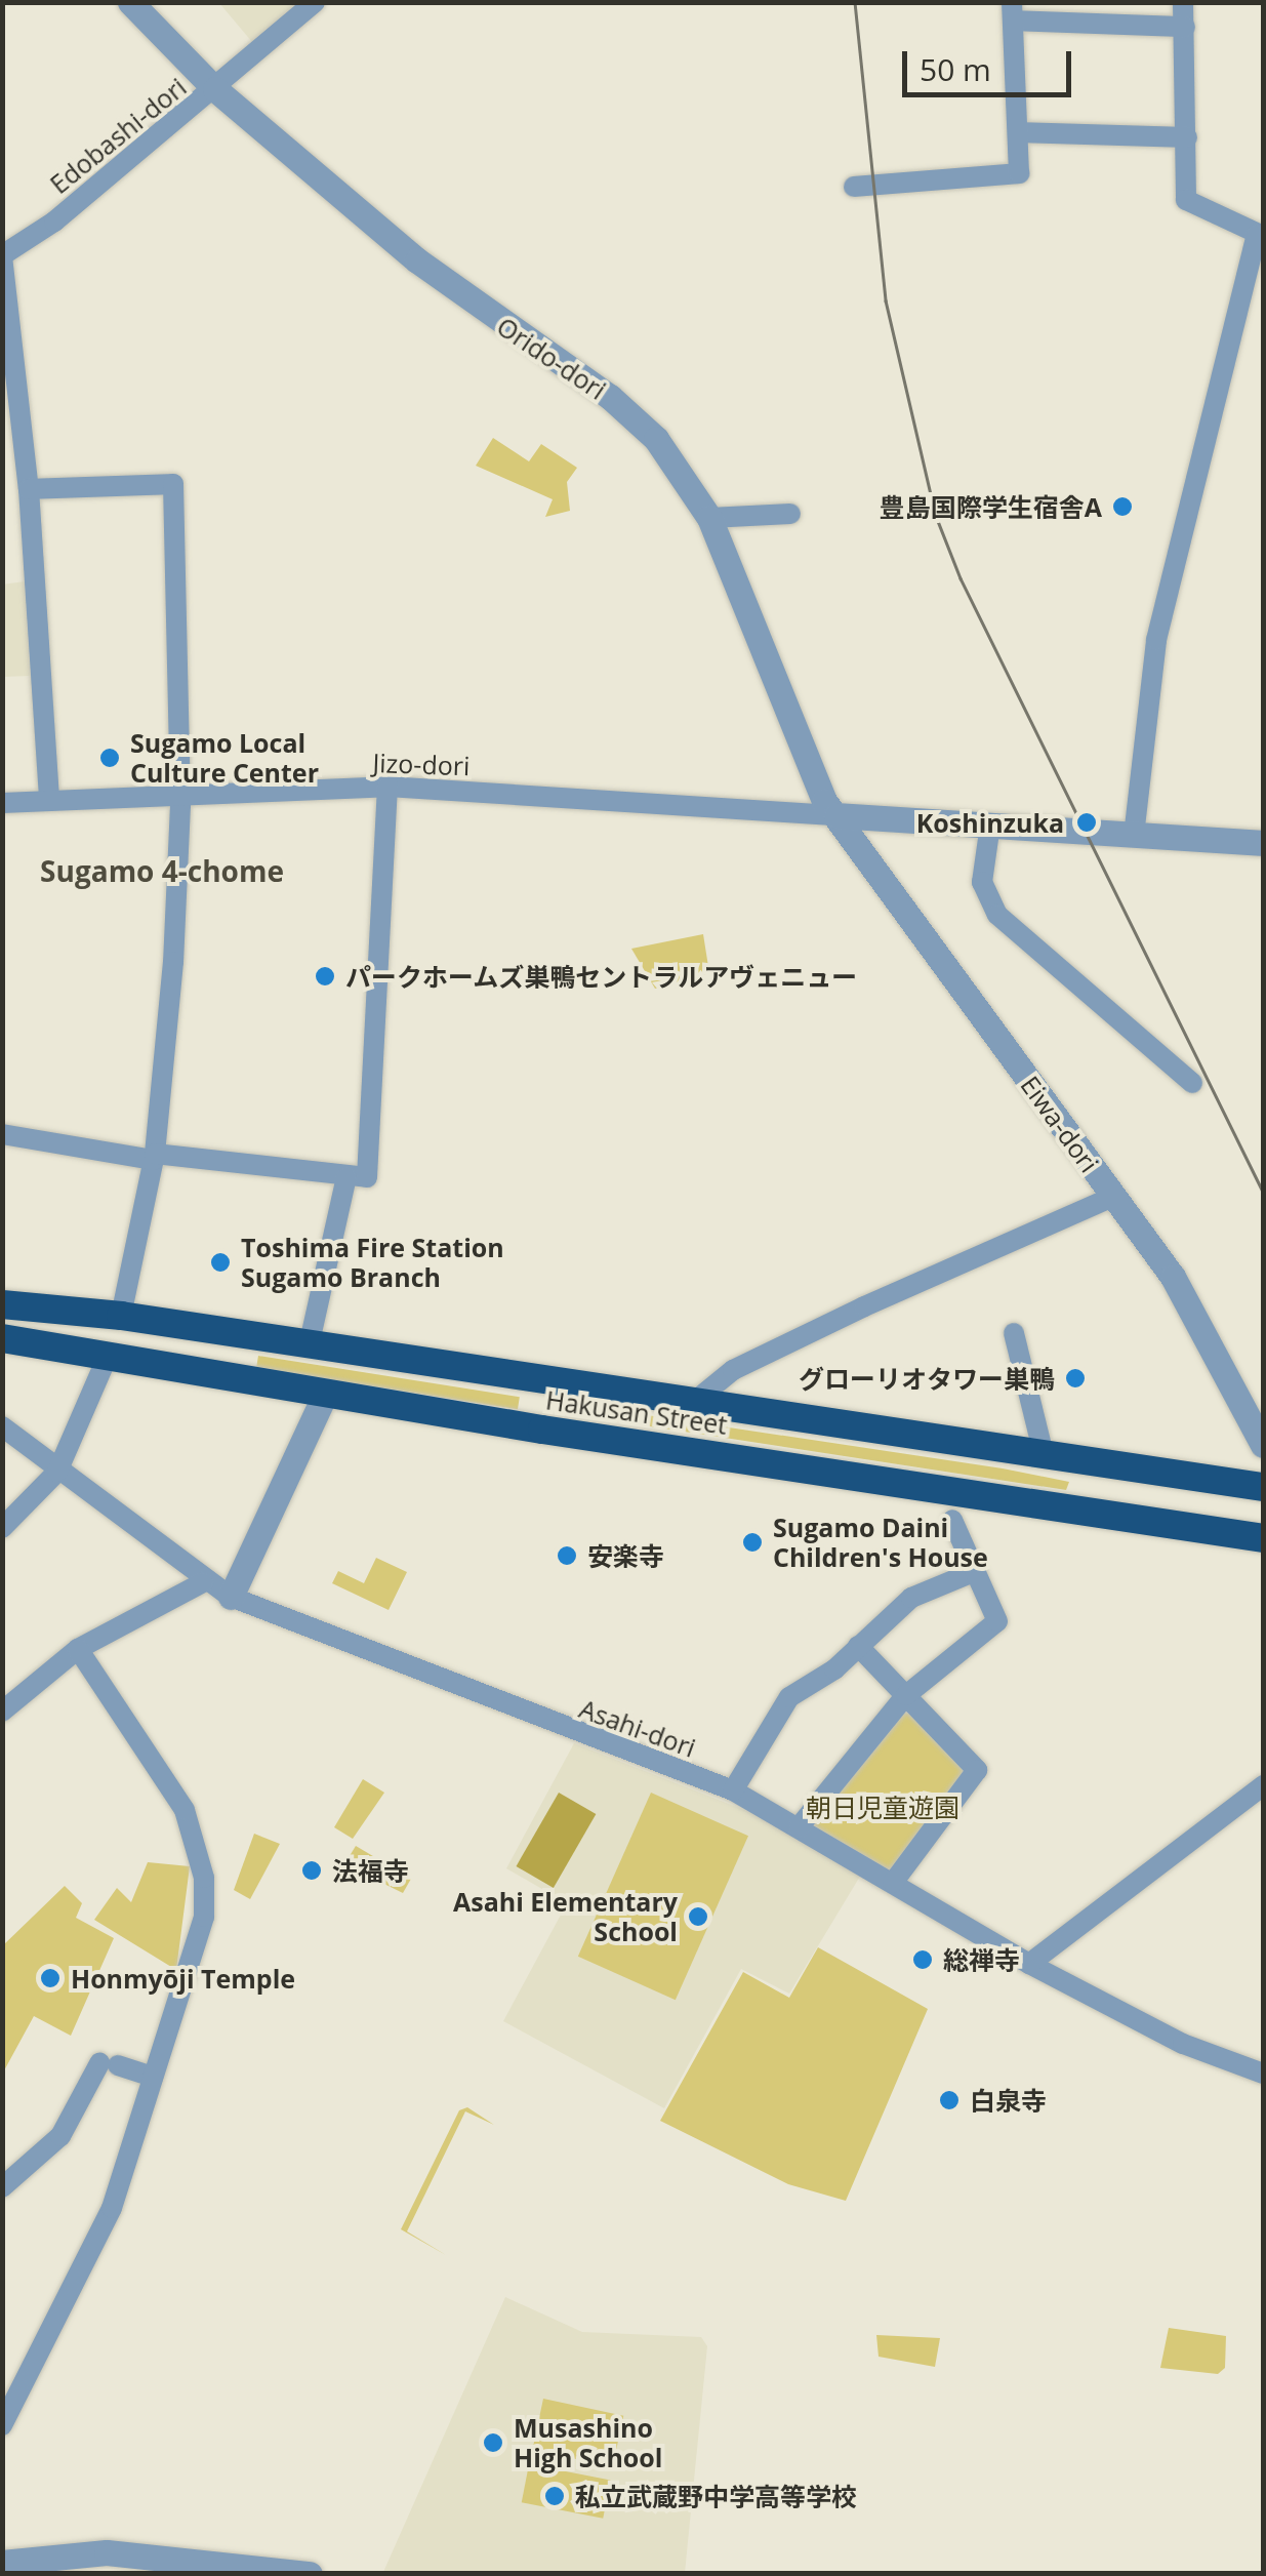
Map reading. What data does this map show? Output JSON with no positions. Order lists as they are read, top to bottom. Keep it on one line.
{"streets":{"highway":["Hakusan Street"],"street":["Edobashi-dori","Orido-dori","Jizo-dori","Eiwa-dori","Asahi-dori"]},"crossings":[["Edobashi-dori","Orido-dori"],["Orido-dori","Jizo-dori"],["Orido-dori","Eiwa-dori"],["Jizo-dori","Eiwa-dori"]],"districts":["Sugamo 4-chome"],"parks":["朝日児童遊園"],"places":["豊島国際学生宿舎A","Sugamo Local Culture Center","Koshinzuka","パークホームズ巣鴨セントラルアヴェニュー","Toshima Fire Station Sugamo Branch","グローリオタワー巣鴨","Sugamo Daini Children's House","安楽寺","法福寺","Asahi Elementary School","総禅寺","Honmyōji Temple","白泉寺","Musashino High School","私立武蔵野中学高等学校"],"scale_bar":"50 m"}
